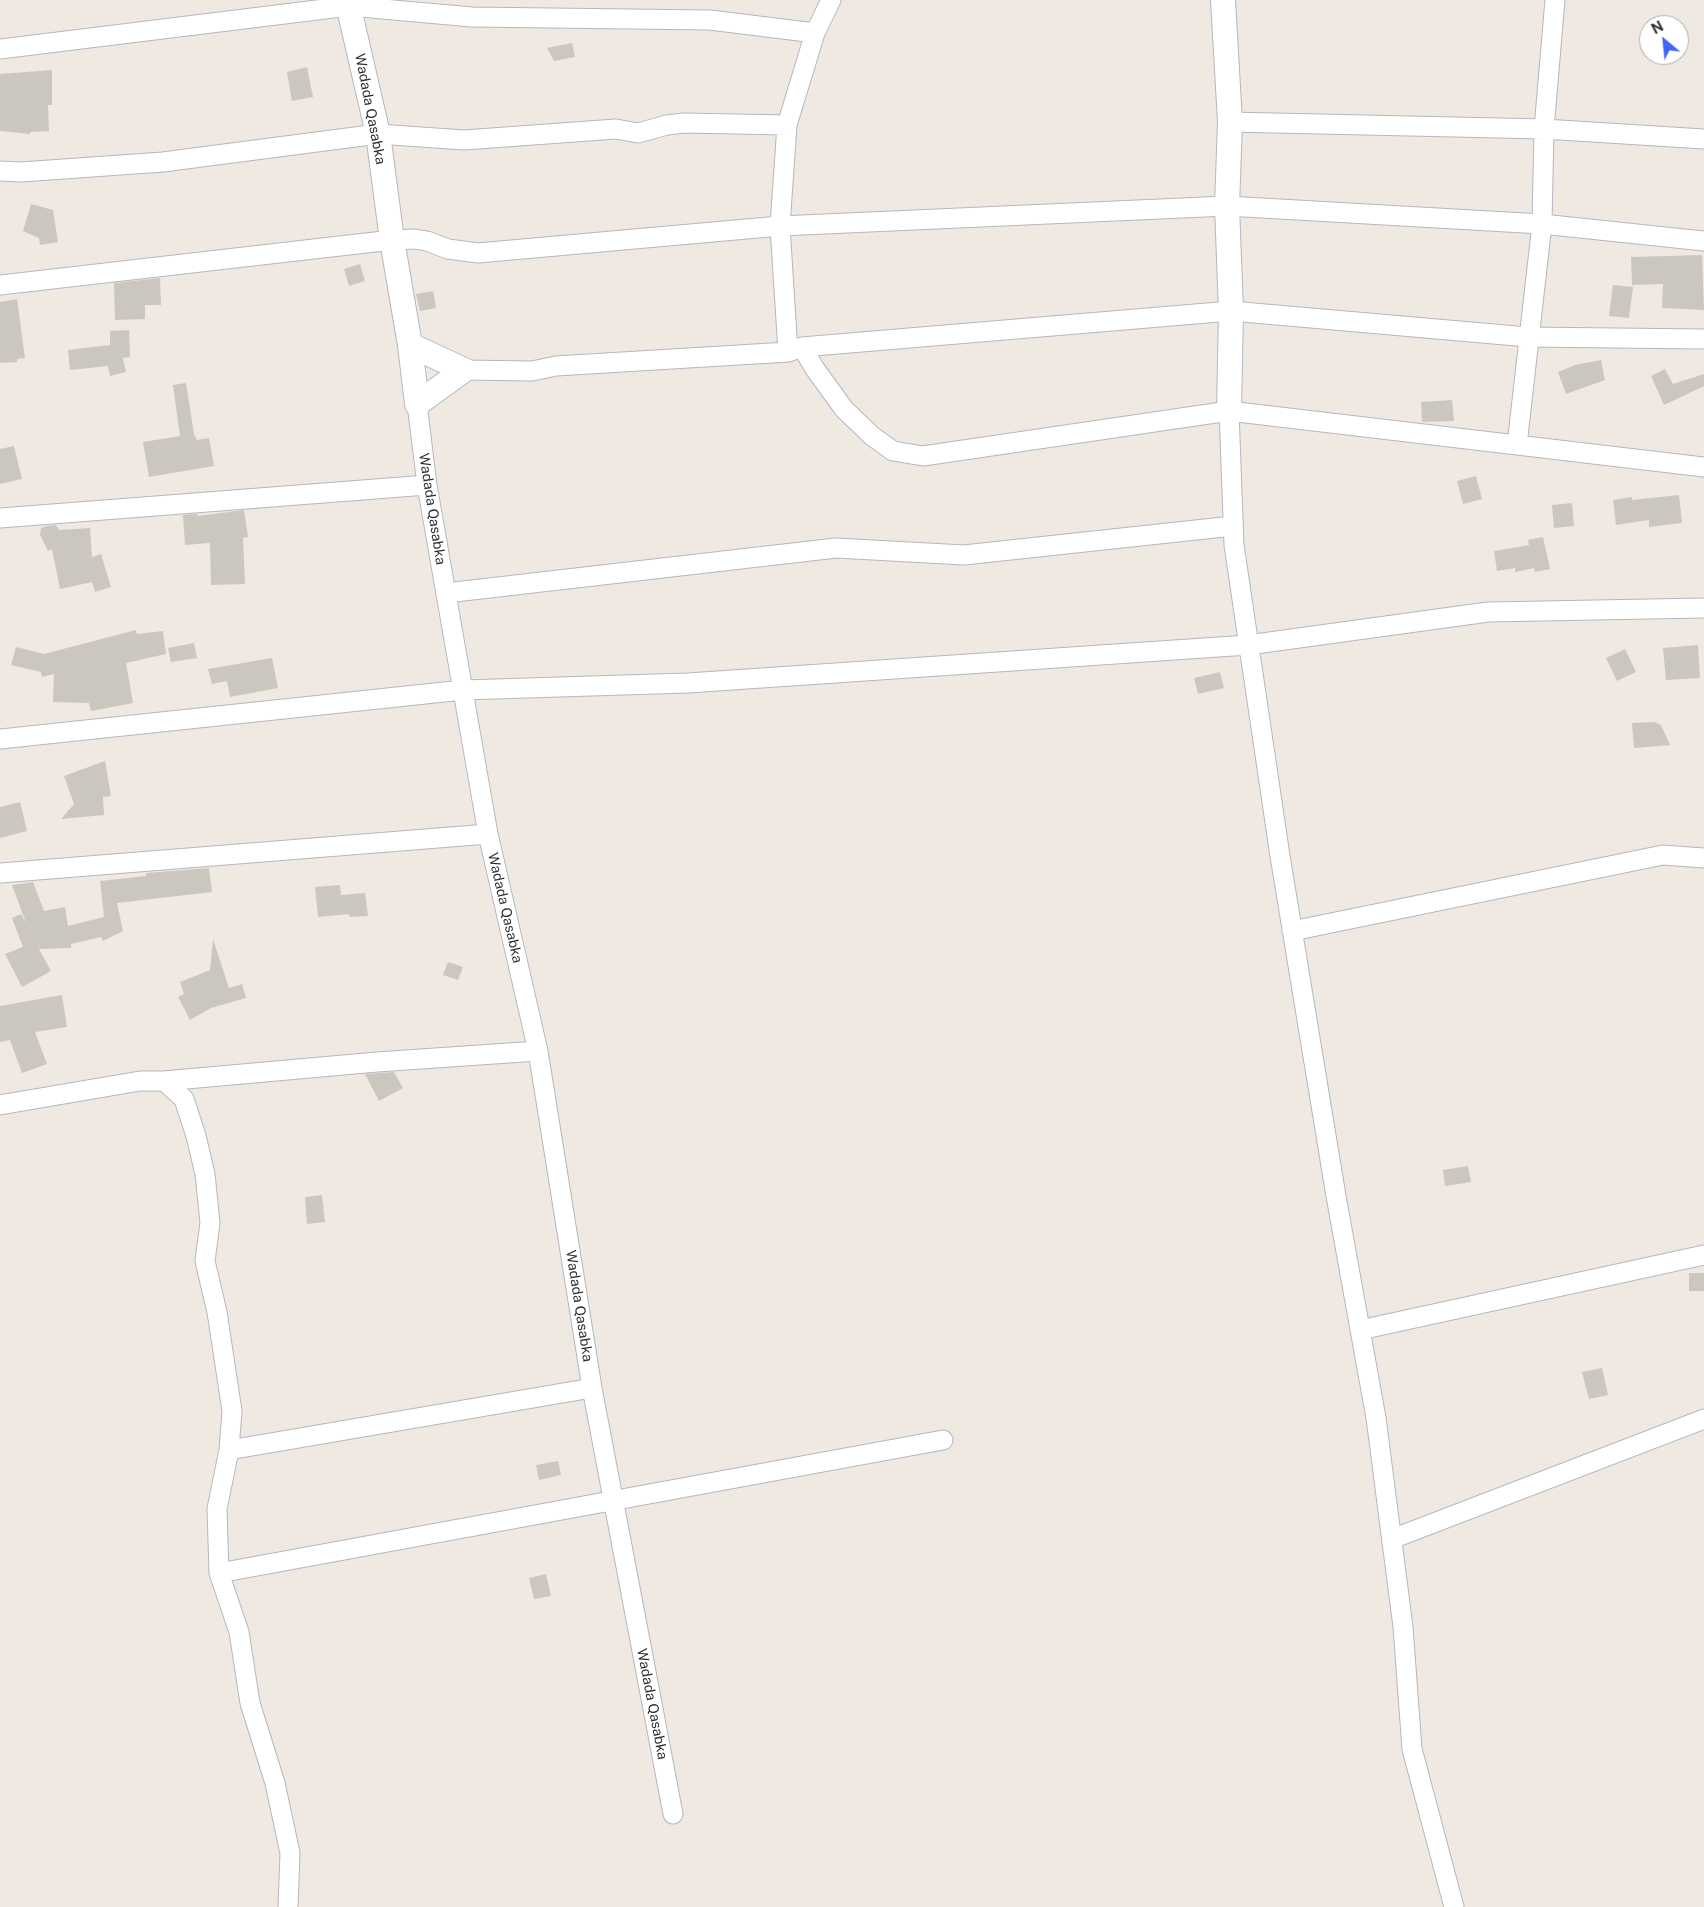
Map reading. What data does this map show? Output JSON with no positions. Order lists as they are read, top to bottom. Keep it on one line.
{"streets":{"street":["Wadada Qasabka"]},"north":"top left"}
